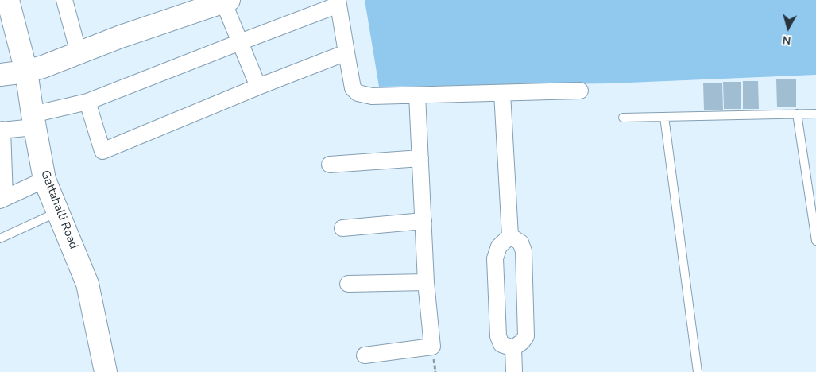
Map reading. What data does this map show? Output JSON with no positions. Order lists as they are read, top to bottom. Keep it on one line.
{"streets":{"main road":["Gattahalli Road"]},"north":"bottom"}
